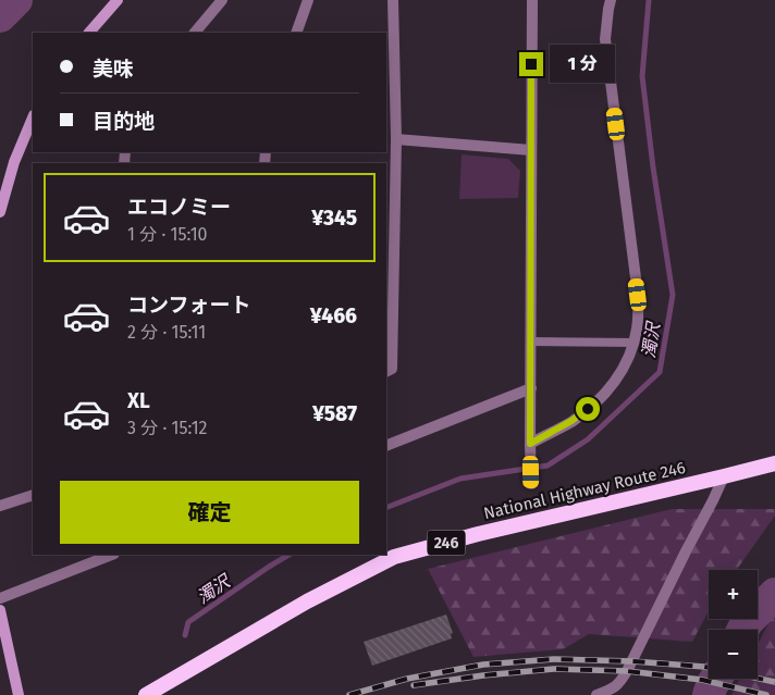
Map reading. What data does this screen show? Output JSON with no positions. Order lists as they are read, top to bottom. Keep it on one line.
{"streets":{"highway":["National Highway Route 246","246"]},"water":["濁沢"],"page":{"banner":["美味","目的地"],"bubble":"1 分","list":[{"name":"エコノミー","note":"1 分 · 15:10","value":"¥345"},{"name":"コンフォート","note":"2 分 · 15:11","value":"¥466"},{"name":"XL","note":"3 分 · 15:12","value":"¥587"}],"buttons":"確定","map_buttons":["+","−"]}}
